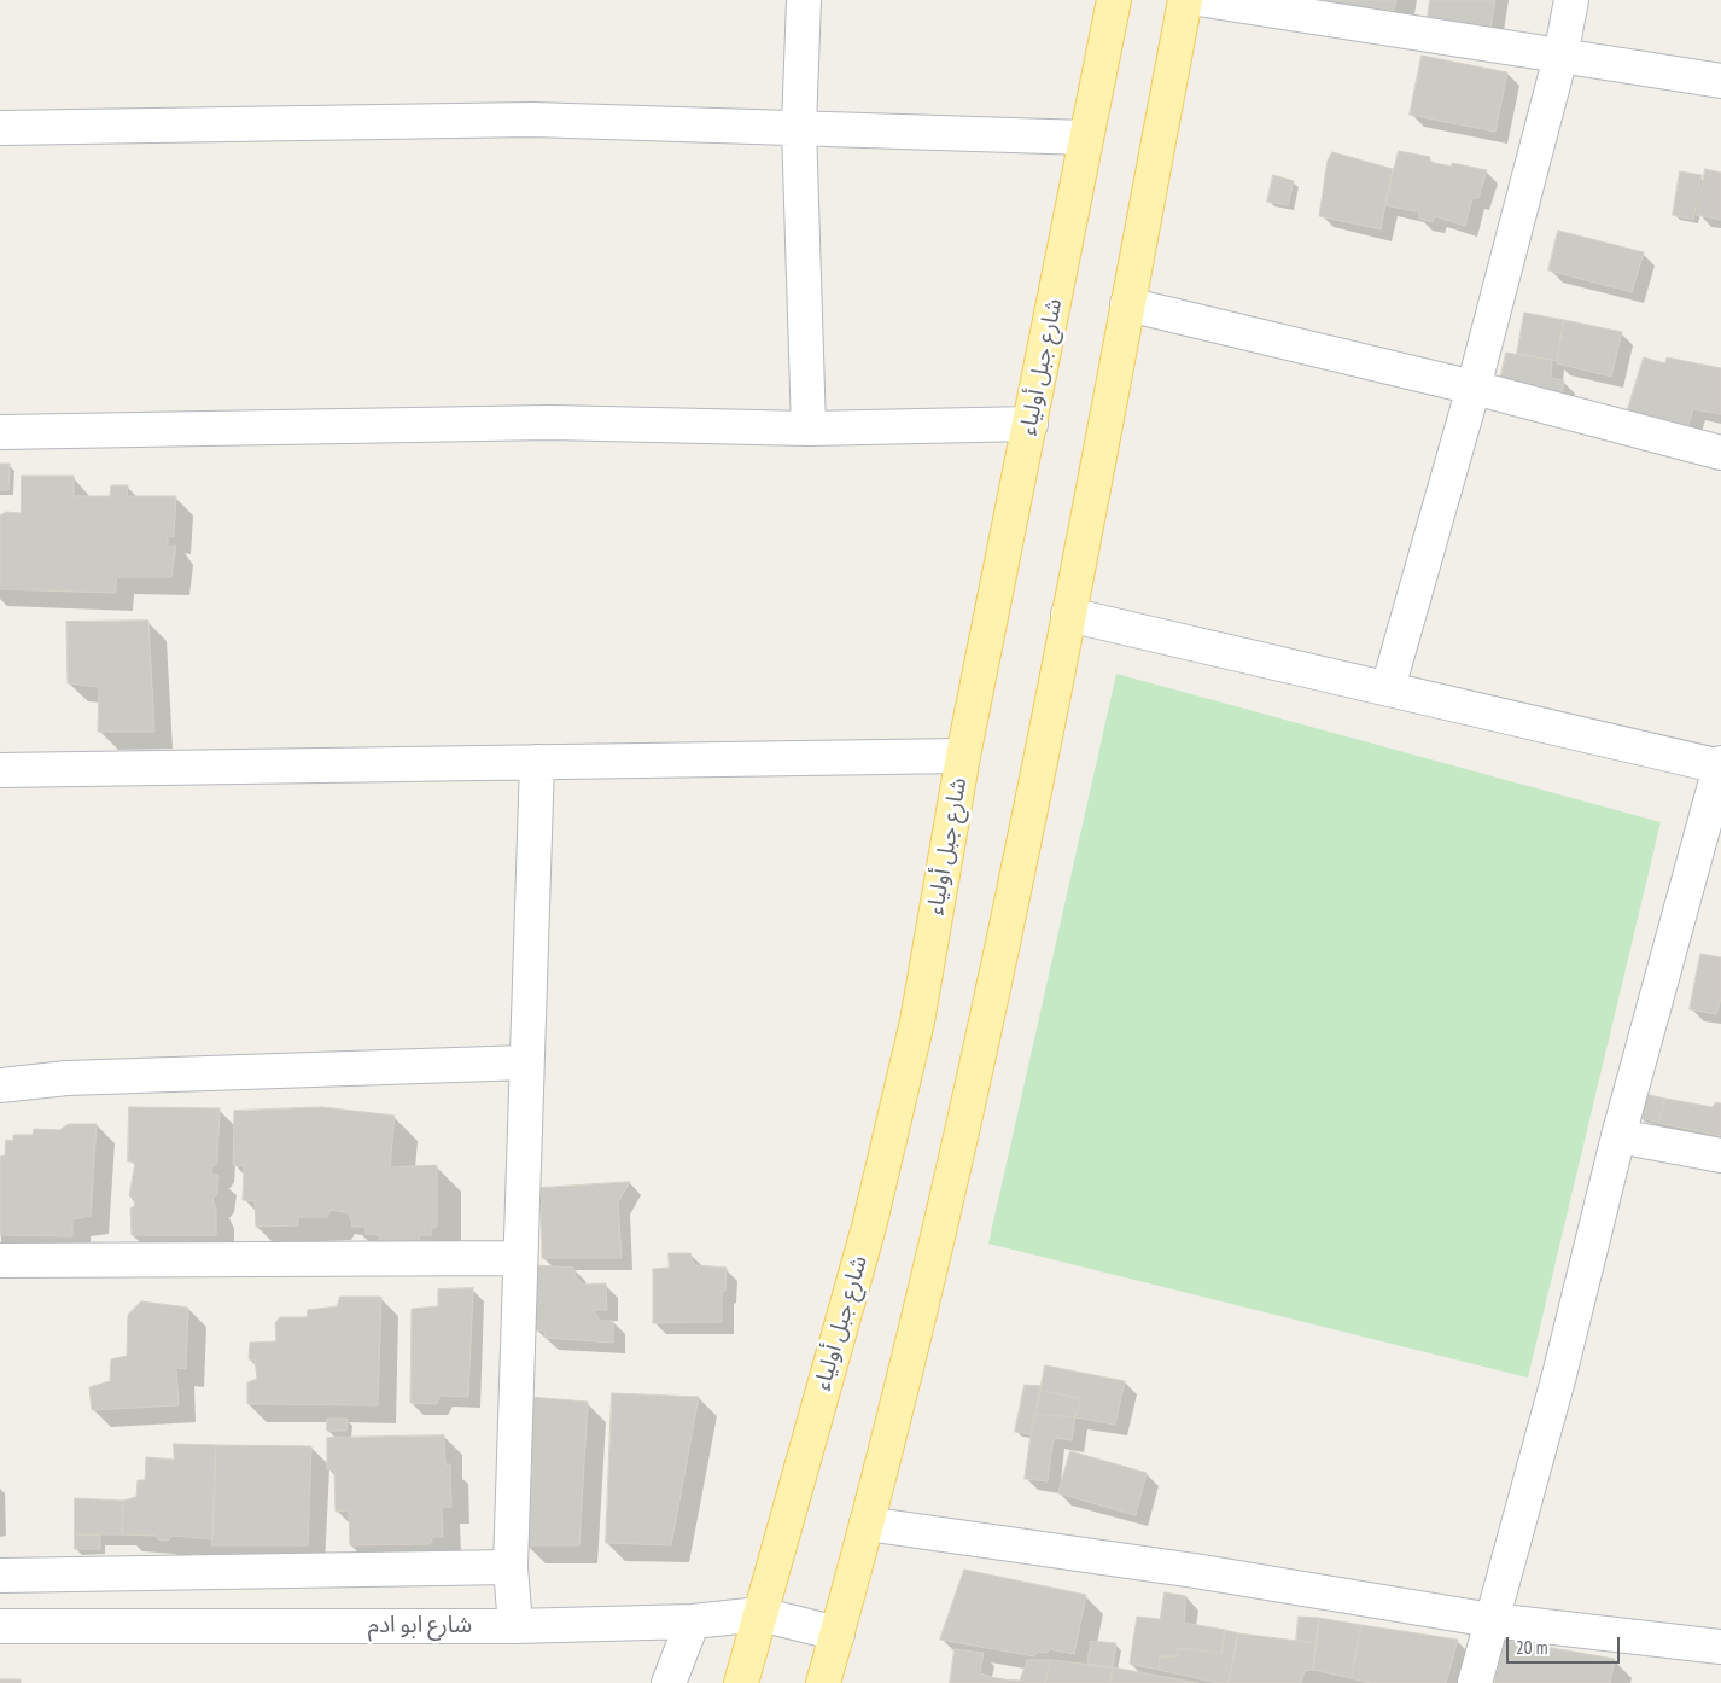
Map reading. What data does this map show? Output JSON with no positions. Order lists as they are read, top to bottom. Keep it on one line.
{"streets":{"main road":["شارع جبل أولياء"],"street":["شارع ابو ادم"]},"crossings":[["شارع جبل أولياء","شارع ابو ادم"]],"scale_bar":"20 m"}
